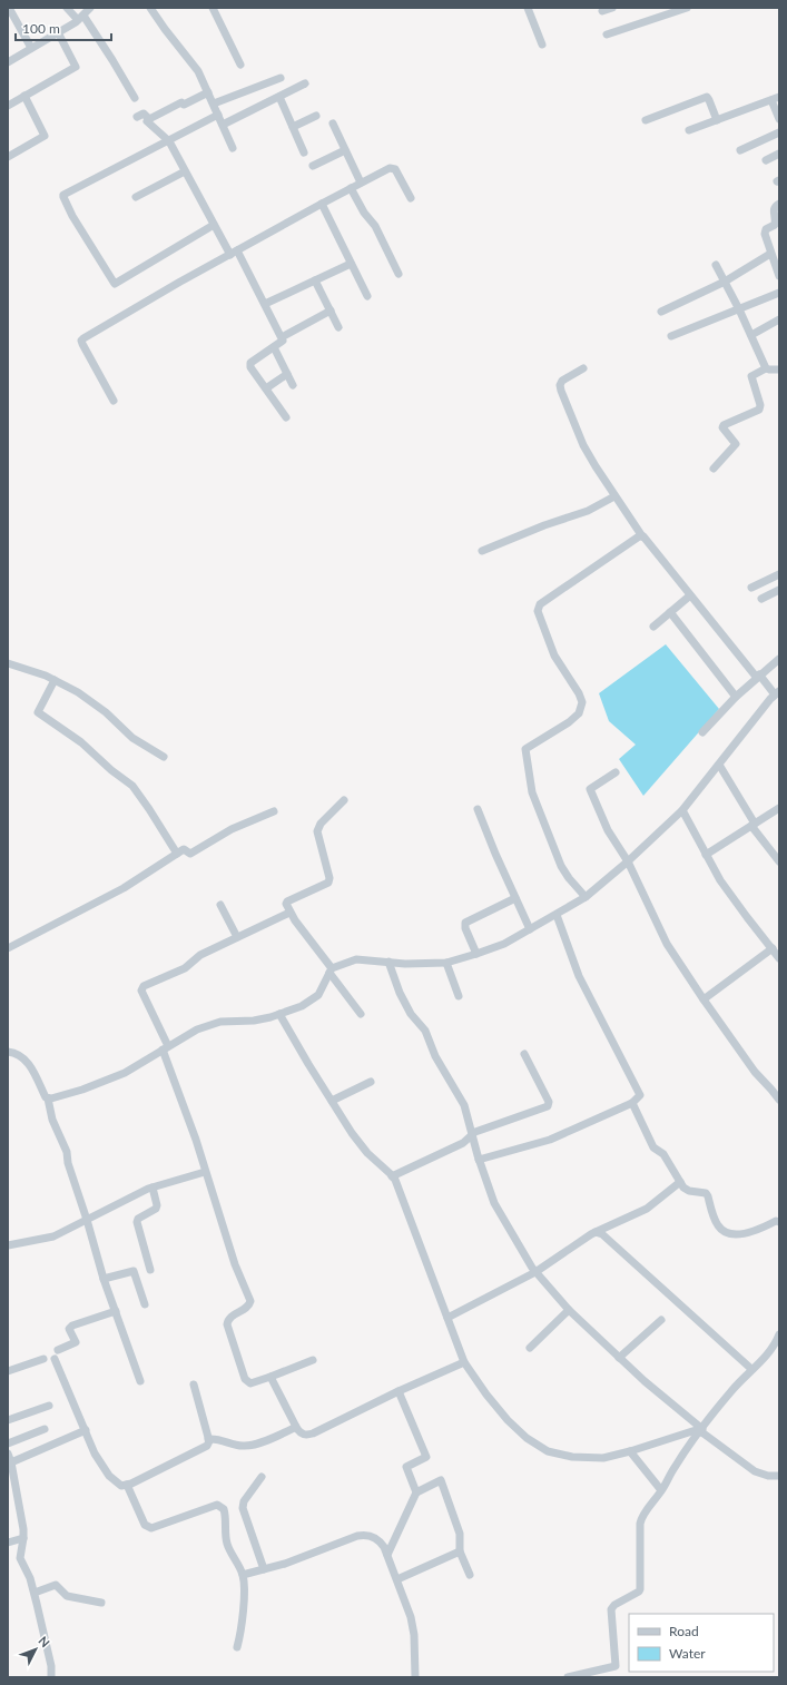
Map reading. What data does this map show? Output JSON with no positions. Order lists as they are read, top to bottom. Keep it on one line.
{"legend":["Road","Water"],"scale_bar":"100 m","north":"top right"}
